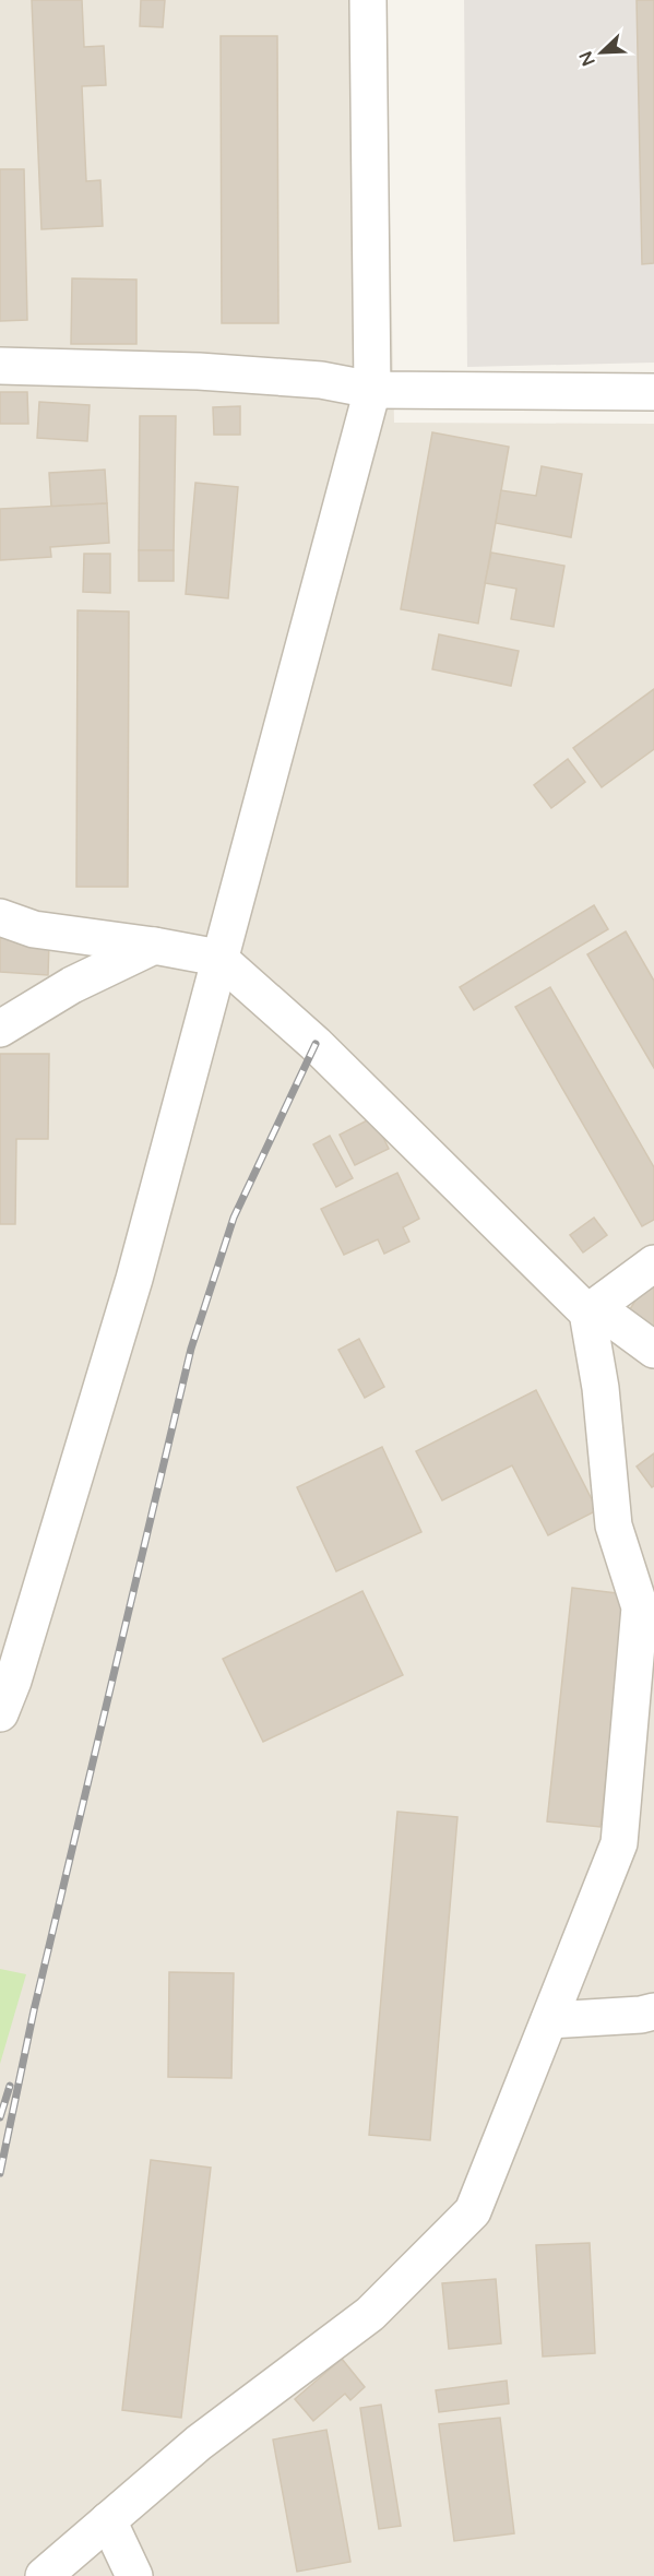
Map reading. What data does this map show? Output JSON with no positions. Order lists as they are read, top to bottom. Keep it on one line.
{"north":"bottom left"}
